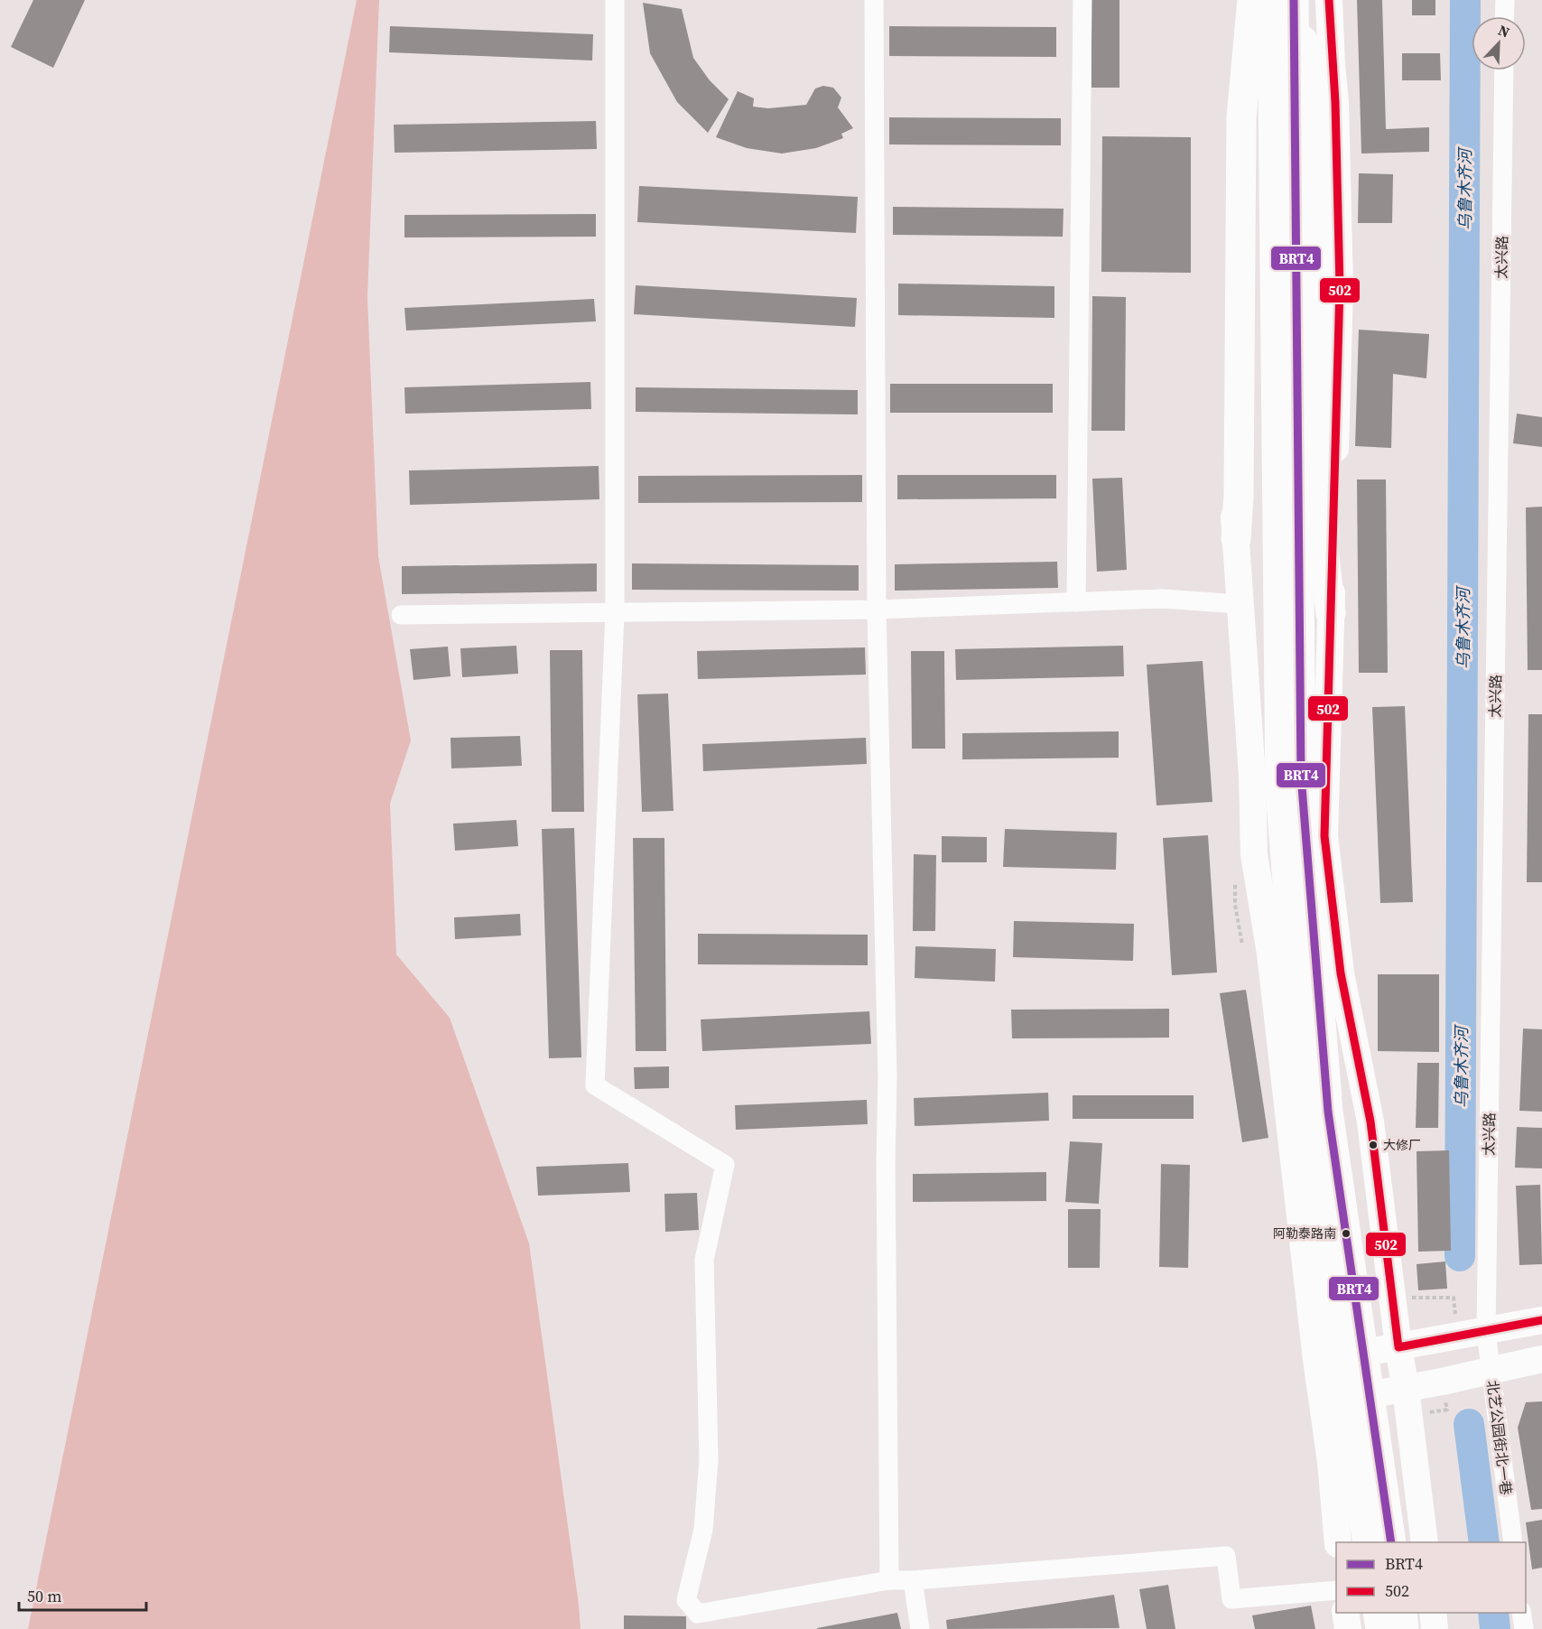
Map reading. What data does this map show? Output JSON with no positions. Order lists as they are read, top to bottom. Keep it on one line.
{"streets":{"street":["太兴路","北艺公园街北一巷"]},"crossings":[["太兴路","北艺公园街北一巷"]],"water":["乌鲁木齐河"],"places":["大修厂","阿勒泰路南"],"lines":["transit line BRT4","transit line 502"],"legend":["BRT4","502"],"scale_bar":"50 m","north":"top right"}
